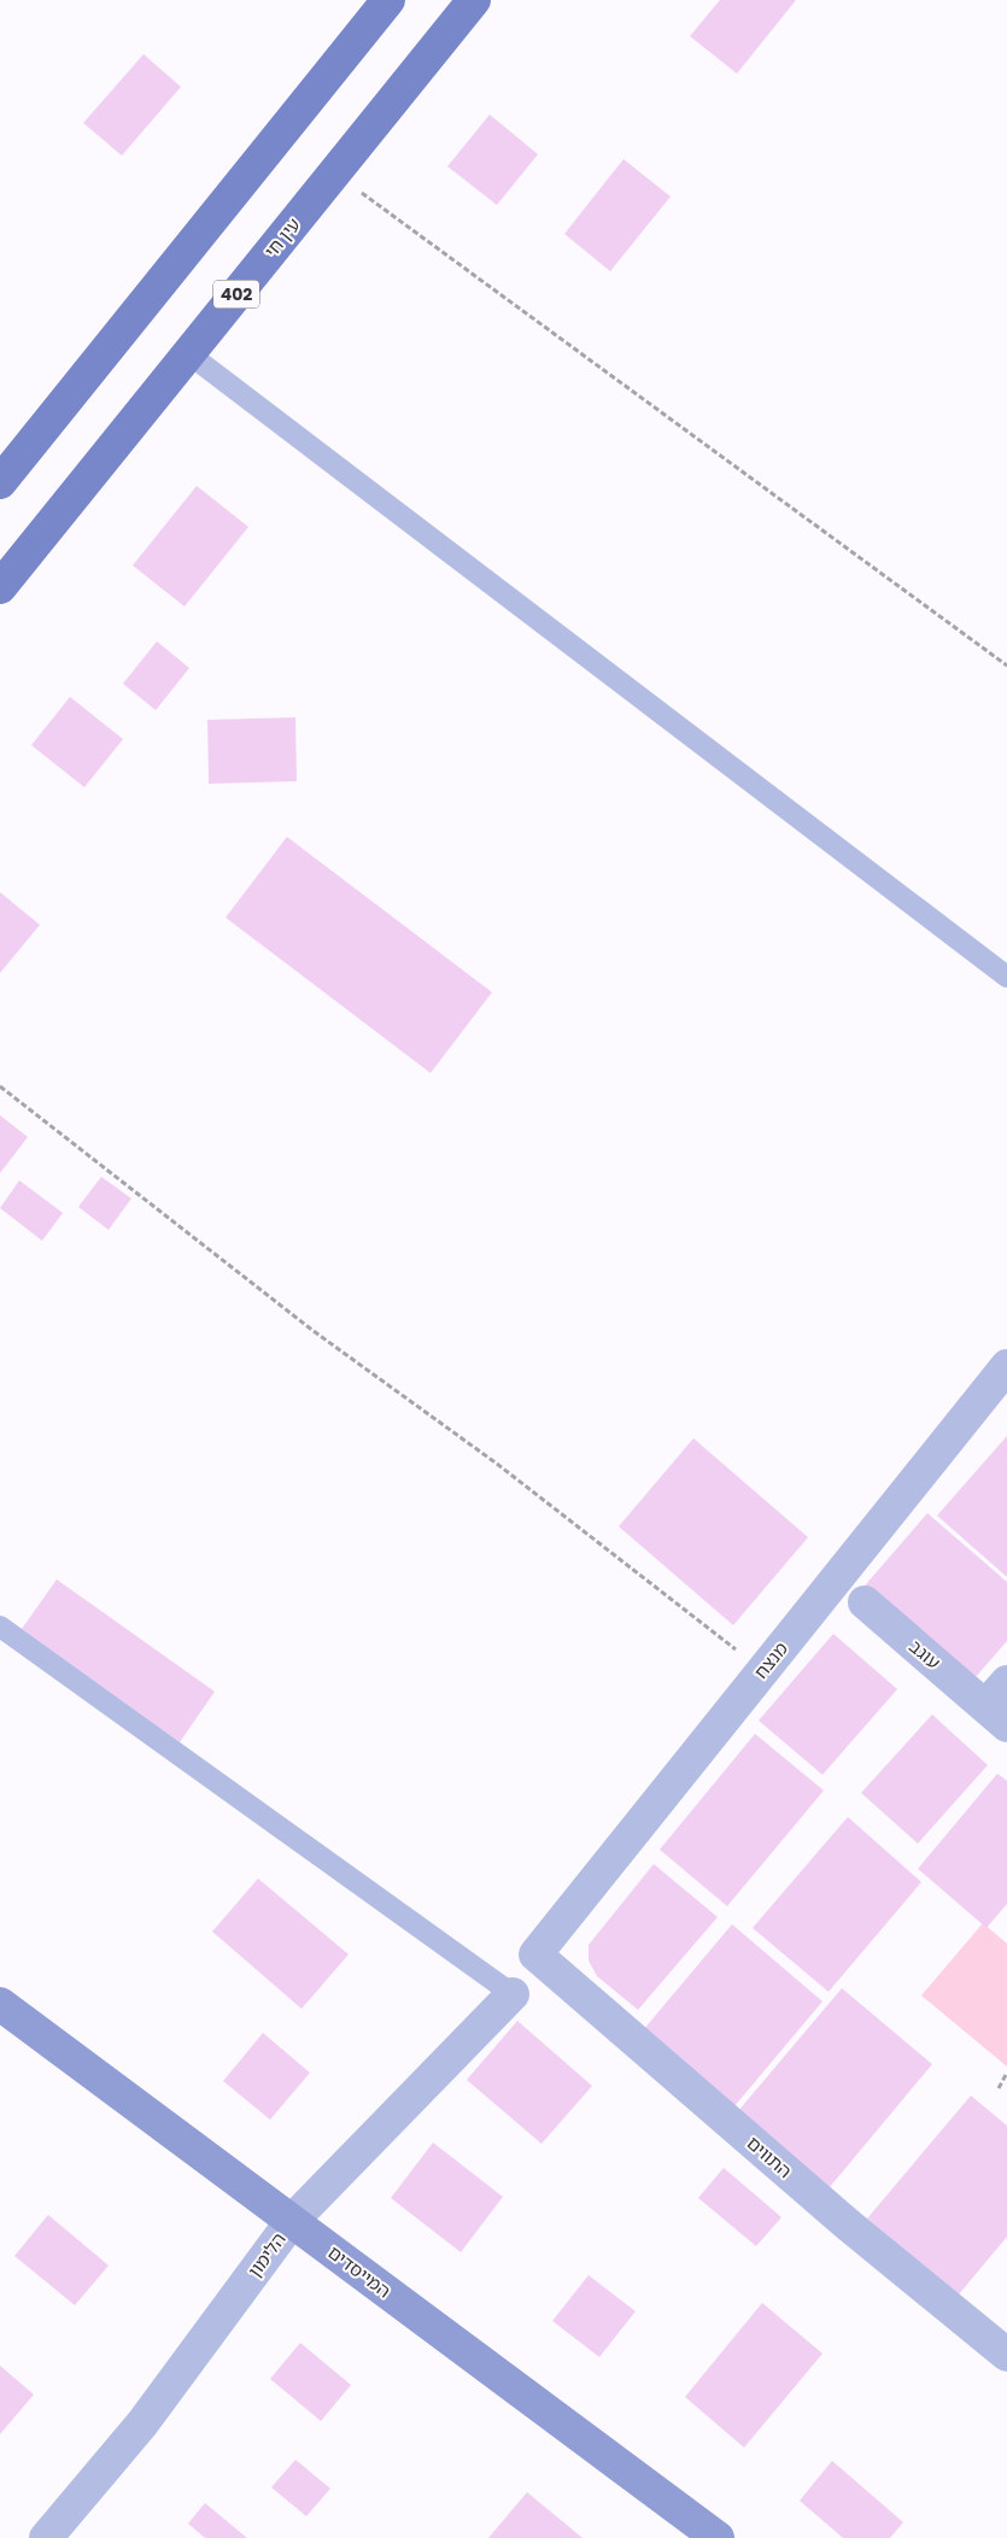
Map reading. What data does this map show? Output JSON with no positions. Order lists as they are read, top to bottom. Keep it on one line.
{"streets":{"main road":["עין חי","402"],"street":["עוגב","מנצח","התווים","הלימון","המייסדים"]},"crossings":[["מנצח","התווים"],["הלימון","המייסדים"]]}
